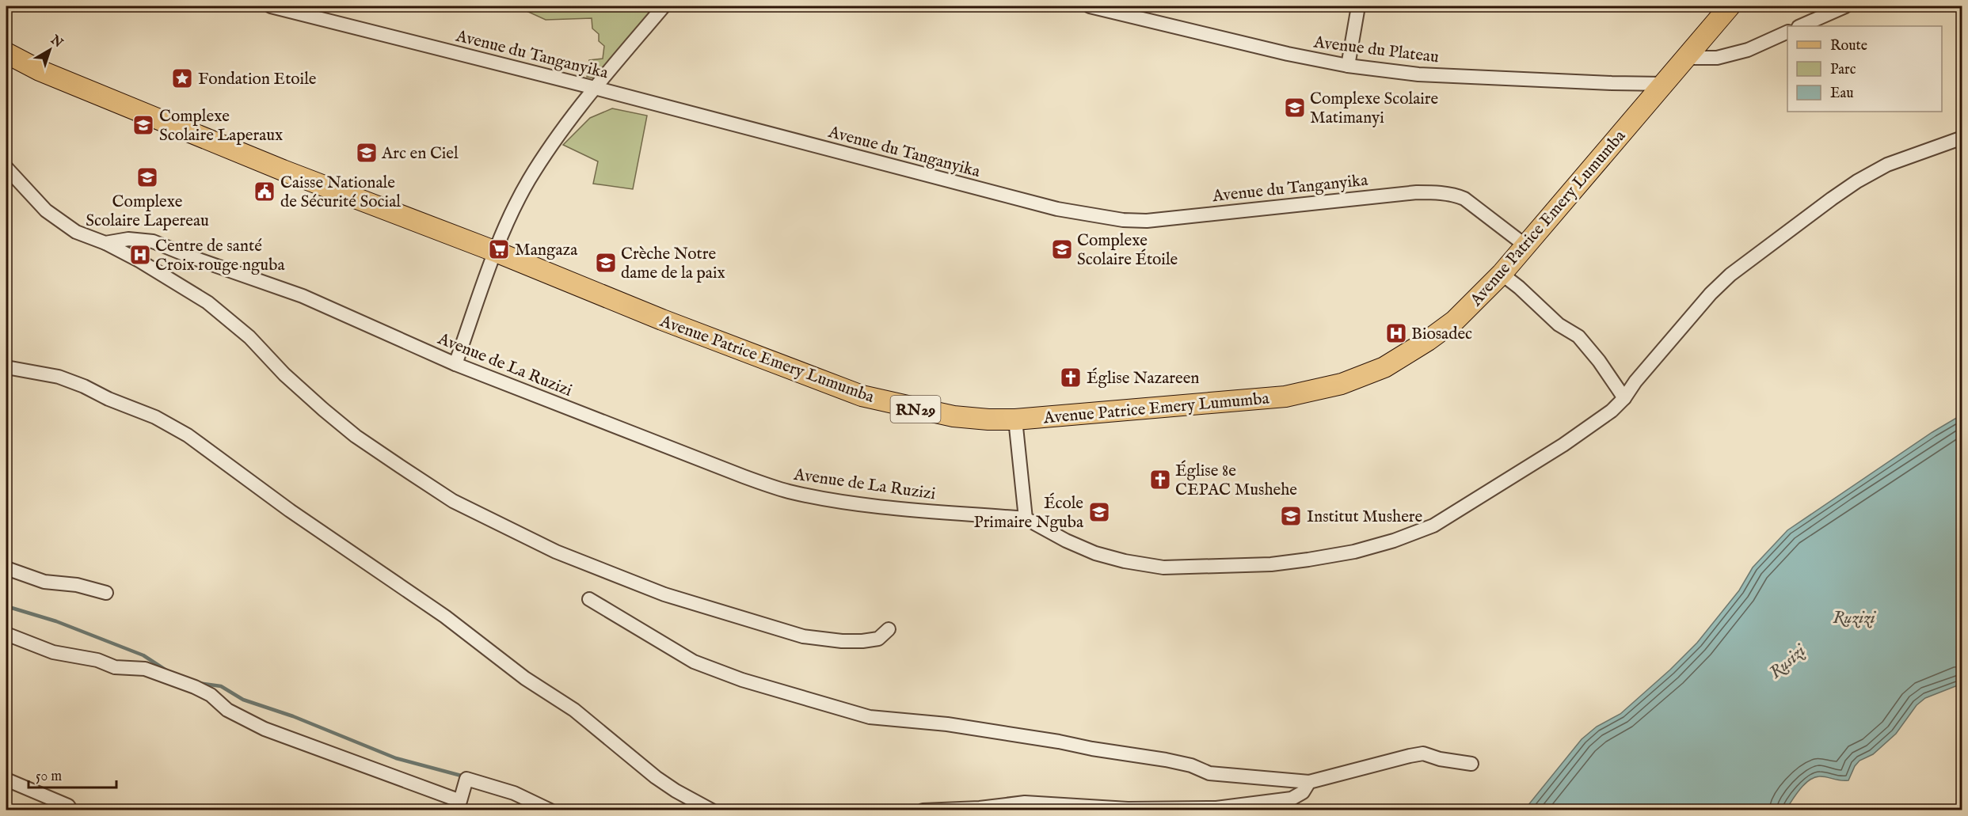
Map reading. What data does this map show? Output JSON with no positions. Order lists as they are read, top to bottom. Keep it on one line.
{"streets":{"main road":["Avenue Patrice Emery Lumumba","RN29"],"street":["Avenue du Plateau","Avenue du Tanganyika","Avenue de La Ruzizi"]},"crossings":[["Avenue du Plateau","Avenue Patrice Emery Lumumba"],["Avenue du Tanganyika","Avenue Patrice Emery Lumumba"]],"water":["Ruzizi","Rusizi"],"places":{"place":["Fondation Etoile"],"school or university":["Complexe Scolaire Matimanyi","Complexe Scolaire Laperaux","Arc en Ciel","Complexe Scolaire Lapereau","Complexe Scolaire Étoile","Crèche Notre dame de la paix","École Primaire Nguba","Institut Mushere"],"public building":["Caisse Nationale de Sécurité Social"],"supermarket":["Mangaza"],"hospital":["Centre de santé Croix rouge nguba","Biosadec"],"church":["Église Nazareen","Église 8e CEPAC Mushehe"]},"legend":["Route","Parc","Eau"],"scale_bar":"50 m","north":"top right"}
